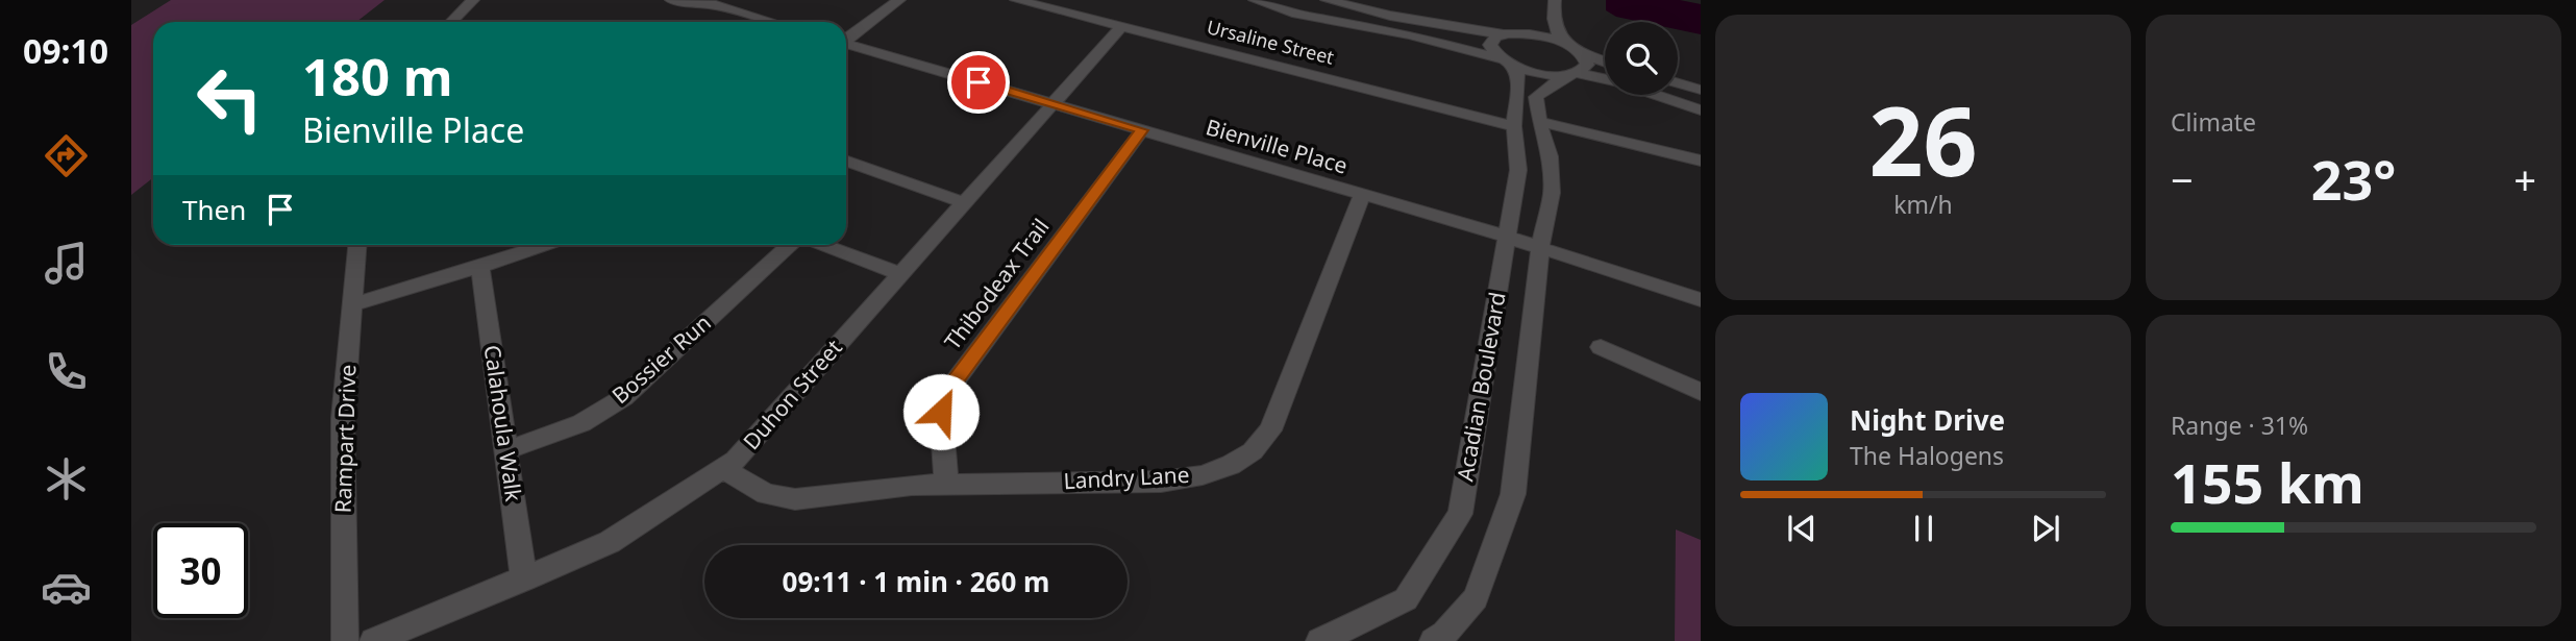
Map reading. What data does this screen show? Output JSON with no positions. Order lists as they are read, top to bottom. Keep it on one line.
{"streets":{"street":["Ursaline Street","Bienville Place","Thibodeax Trail","Bossier Run","Acadian Boulevard","Duhon Street","Calahoula Walk","Rampart Drive","Landry Lane"]},"crossings":[["Ursaline Street","Acadian Boulevard"],["Ursaline Street","Duhon Street"],["Bienville Place","Thibodeax Trail"],["Bienville Place","Acadian Boulevard"],["Bienville Place","Duhon Street"],["Bienville Place","Landry Lane"],["Thibodeax Trail","Landry Lane"],["Bossier Run","Calahoula Walk"],["Duhon Street","Calahoula Walk"],["Duhon Street","Landry Lane"]],"page":{"tabs":"09:10","tile":[["26","km/h"],"Climate",["Range · 31%","155 km"]],"turn":["180 m","Bienville Place"],"heat":["−","23°","+"],"then":"Then","song":["Night Drive","The Halogens"],"limit":"30","trip":"09:11 · 1 min · 260 m"}}
